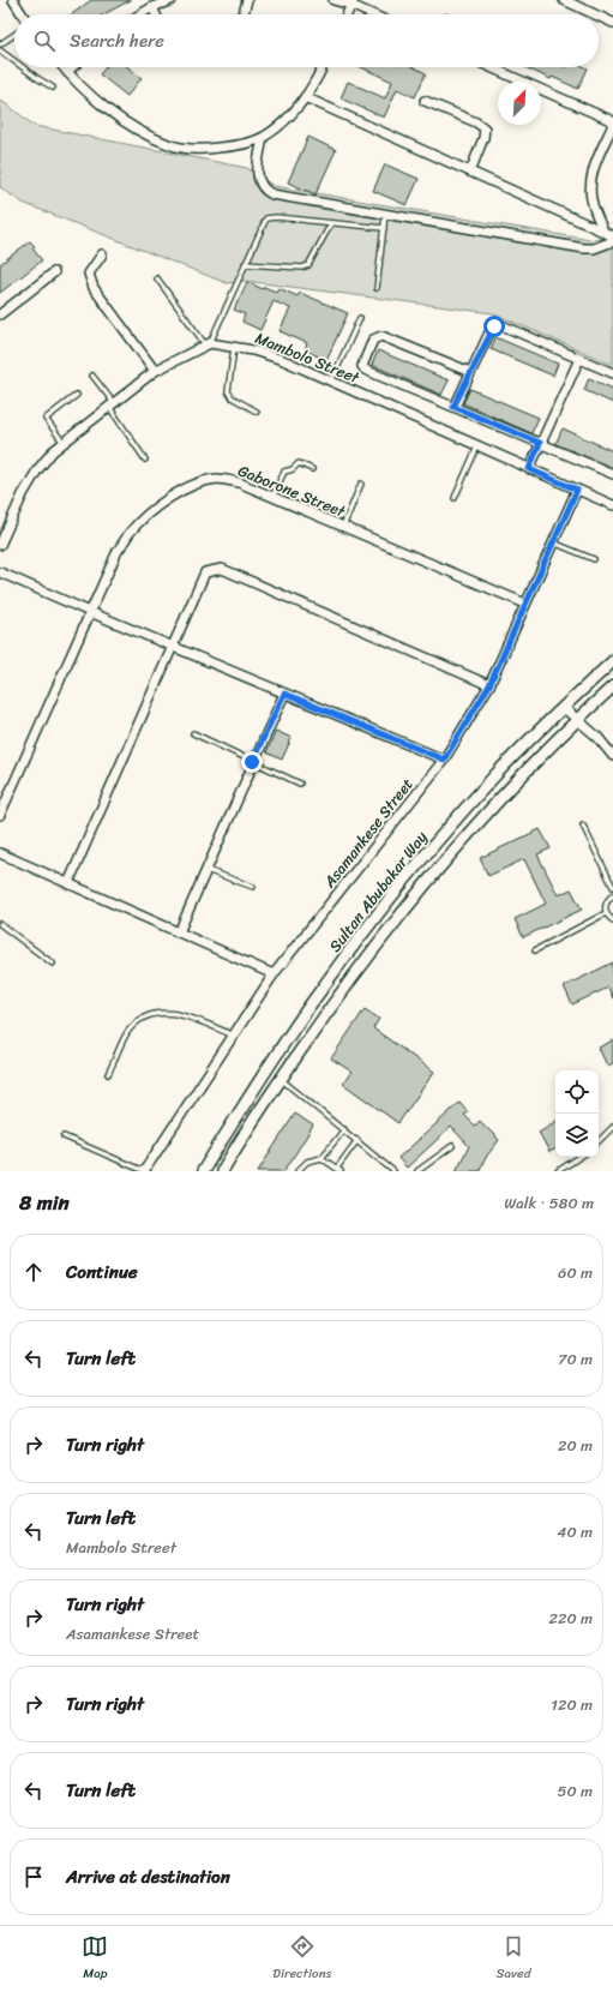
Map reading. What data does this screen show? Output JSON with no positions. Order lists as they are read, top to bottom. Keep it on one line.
{"streets":{"main road":["Sultan Abubakar Way"],"street":["Mambolo Street","Gaborone Street","Asamankese Street"]},"crossings":[["Mambolo Street","Asamankese Street"],["Gaborone Street","Asamankese Street"]],"north":"top right","page":{"search":"Search here","heading":["8 min","Walk · 580 m"],"list":[["Continue","60 m"],["Turn left","70 m"],["Turn right","20 m"],["Turn left","Mambolo Street","40 m"],["Turn right","Asamankese Street","220 m"],["Turn right","120 m"],["Turn left","50 m"],"Arrive at destination"],"nav":["Map","Directions","Saved"]}}
